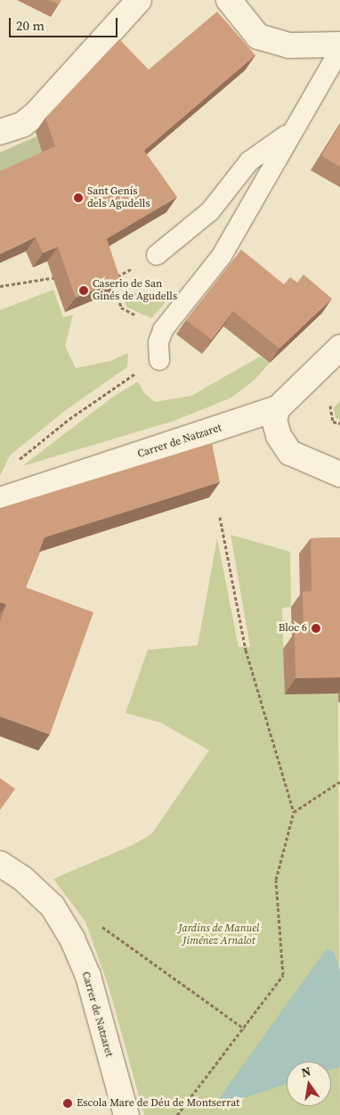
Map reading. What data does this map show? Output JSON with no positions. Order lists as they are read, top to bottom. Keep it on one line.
{"streets":{"street":["Carrer de Natzaret"]},"parks":["Jardins de Manuel Jiménez Arnalot"],"places":["Sant Genís dels Agudells","Caserio de San Ginés de Agudells","Bloc 6","Escola Mare de Déu de Montserrat"],"scale_bar":"20 m","north":"top"}
